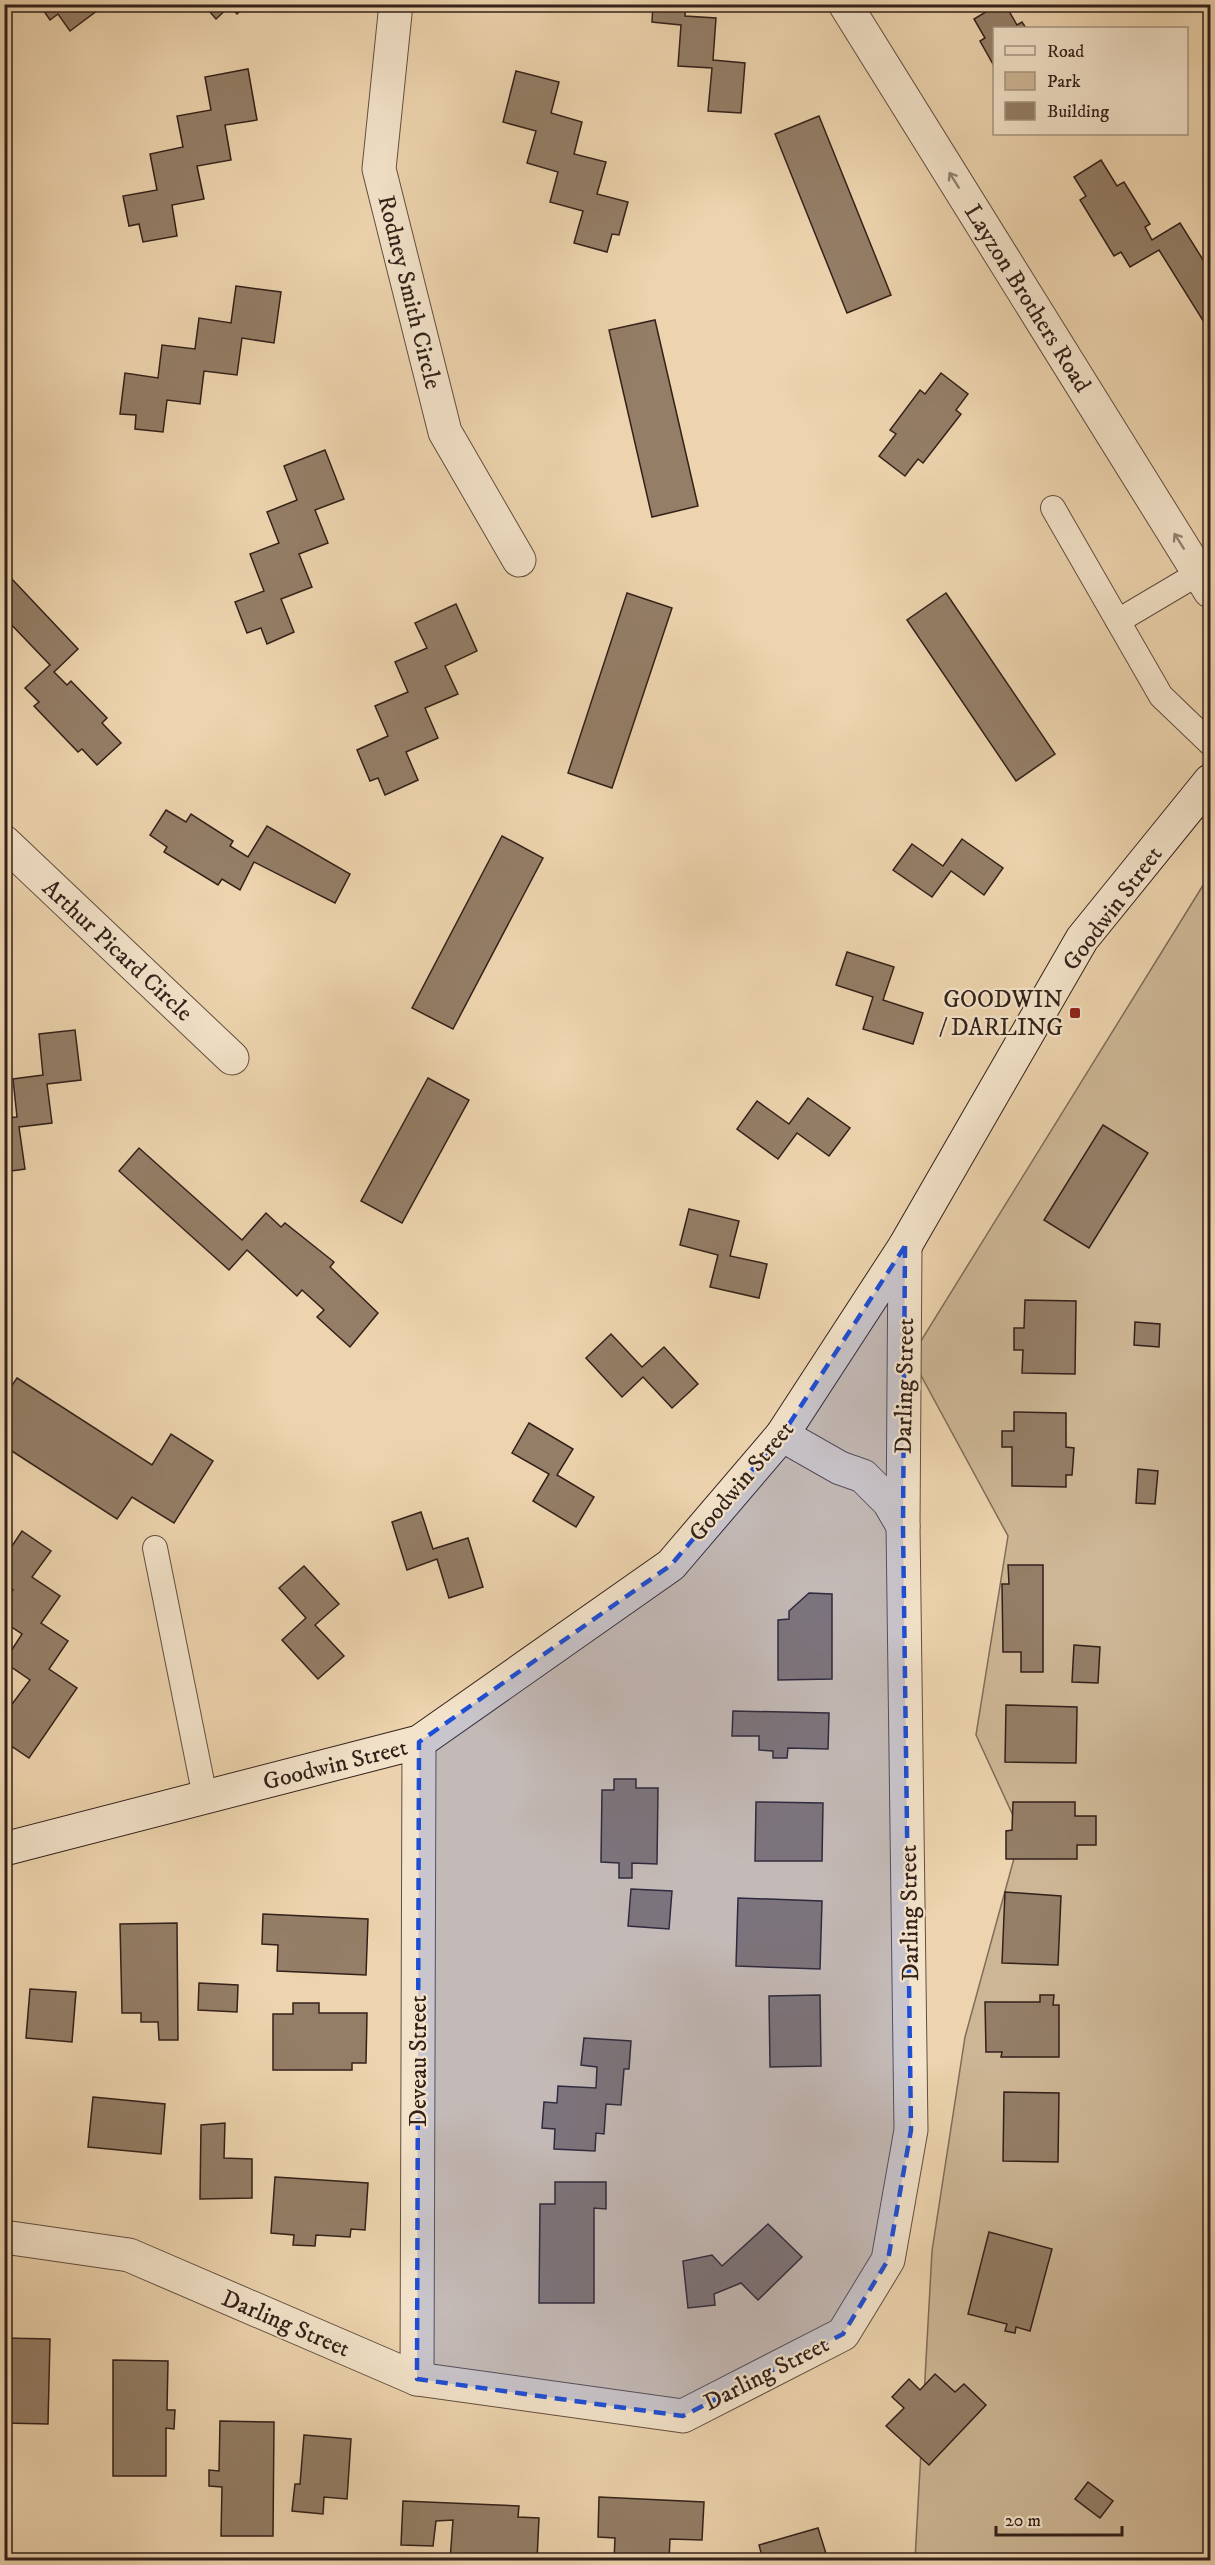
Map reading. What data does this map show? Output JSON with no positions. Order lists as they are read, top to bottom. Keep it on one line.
{"streets":{"street":["Rodney Smith Circle","Layzon Brothers Road","Goodwin Street","Arthur Picard Circle","Darling Street","Deveau Street"]},"crossings":[["Goodwin Street","Darling Street"],["Goodwin Street","Deveau Street"],["Darling Street","Deveau Street"]],"one_way":["Layzon Brothers Road"],"places":{"transit":["GOODWIN / DARLING"]},"legend":["Road","Park","Building"],"scale_bar":"20 m"}
